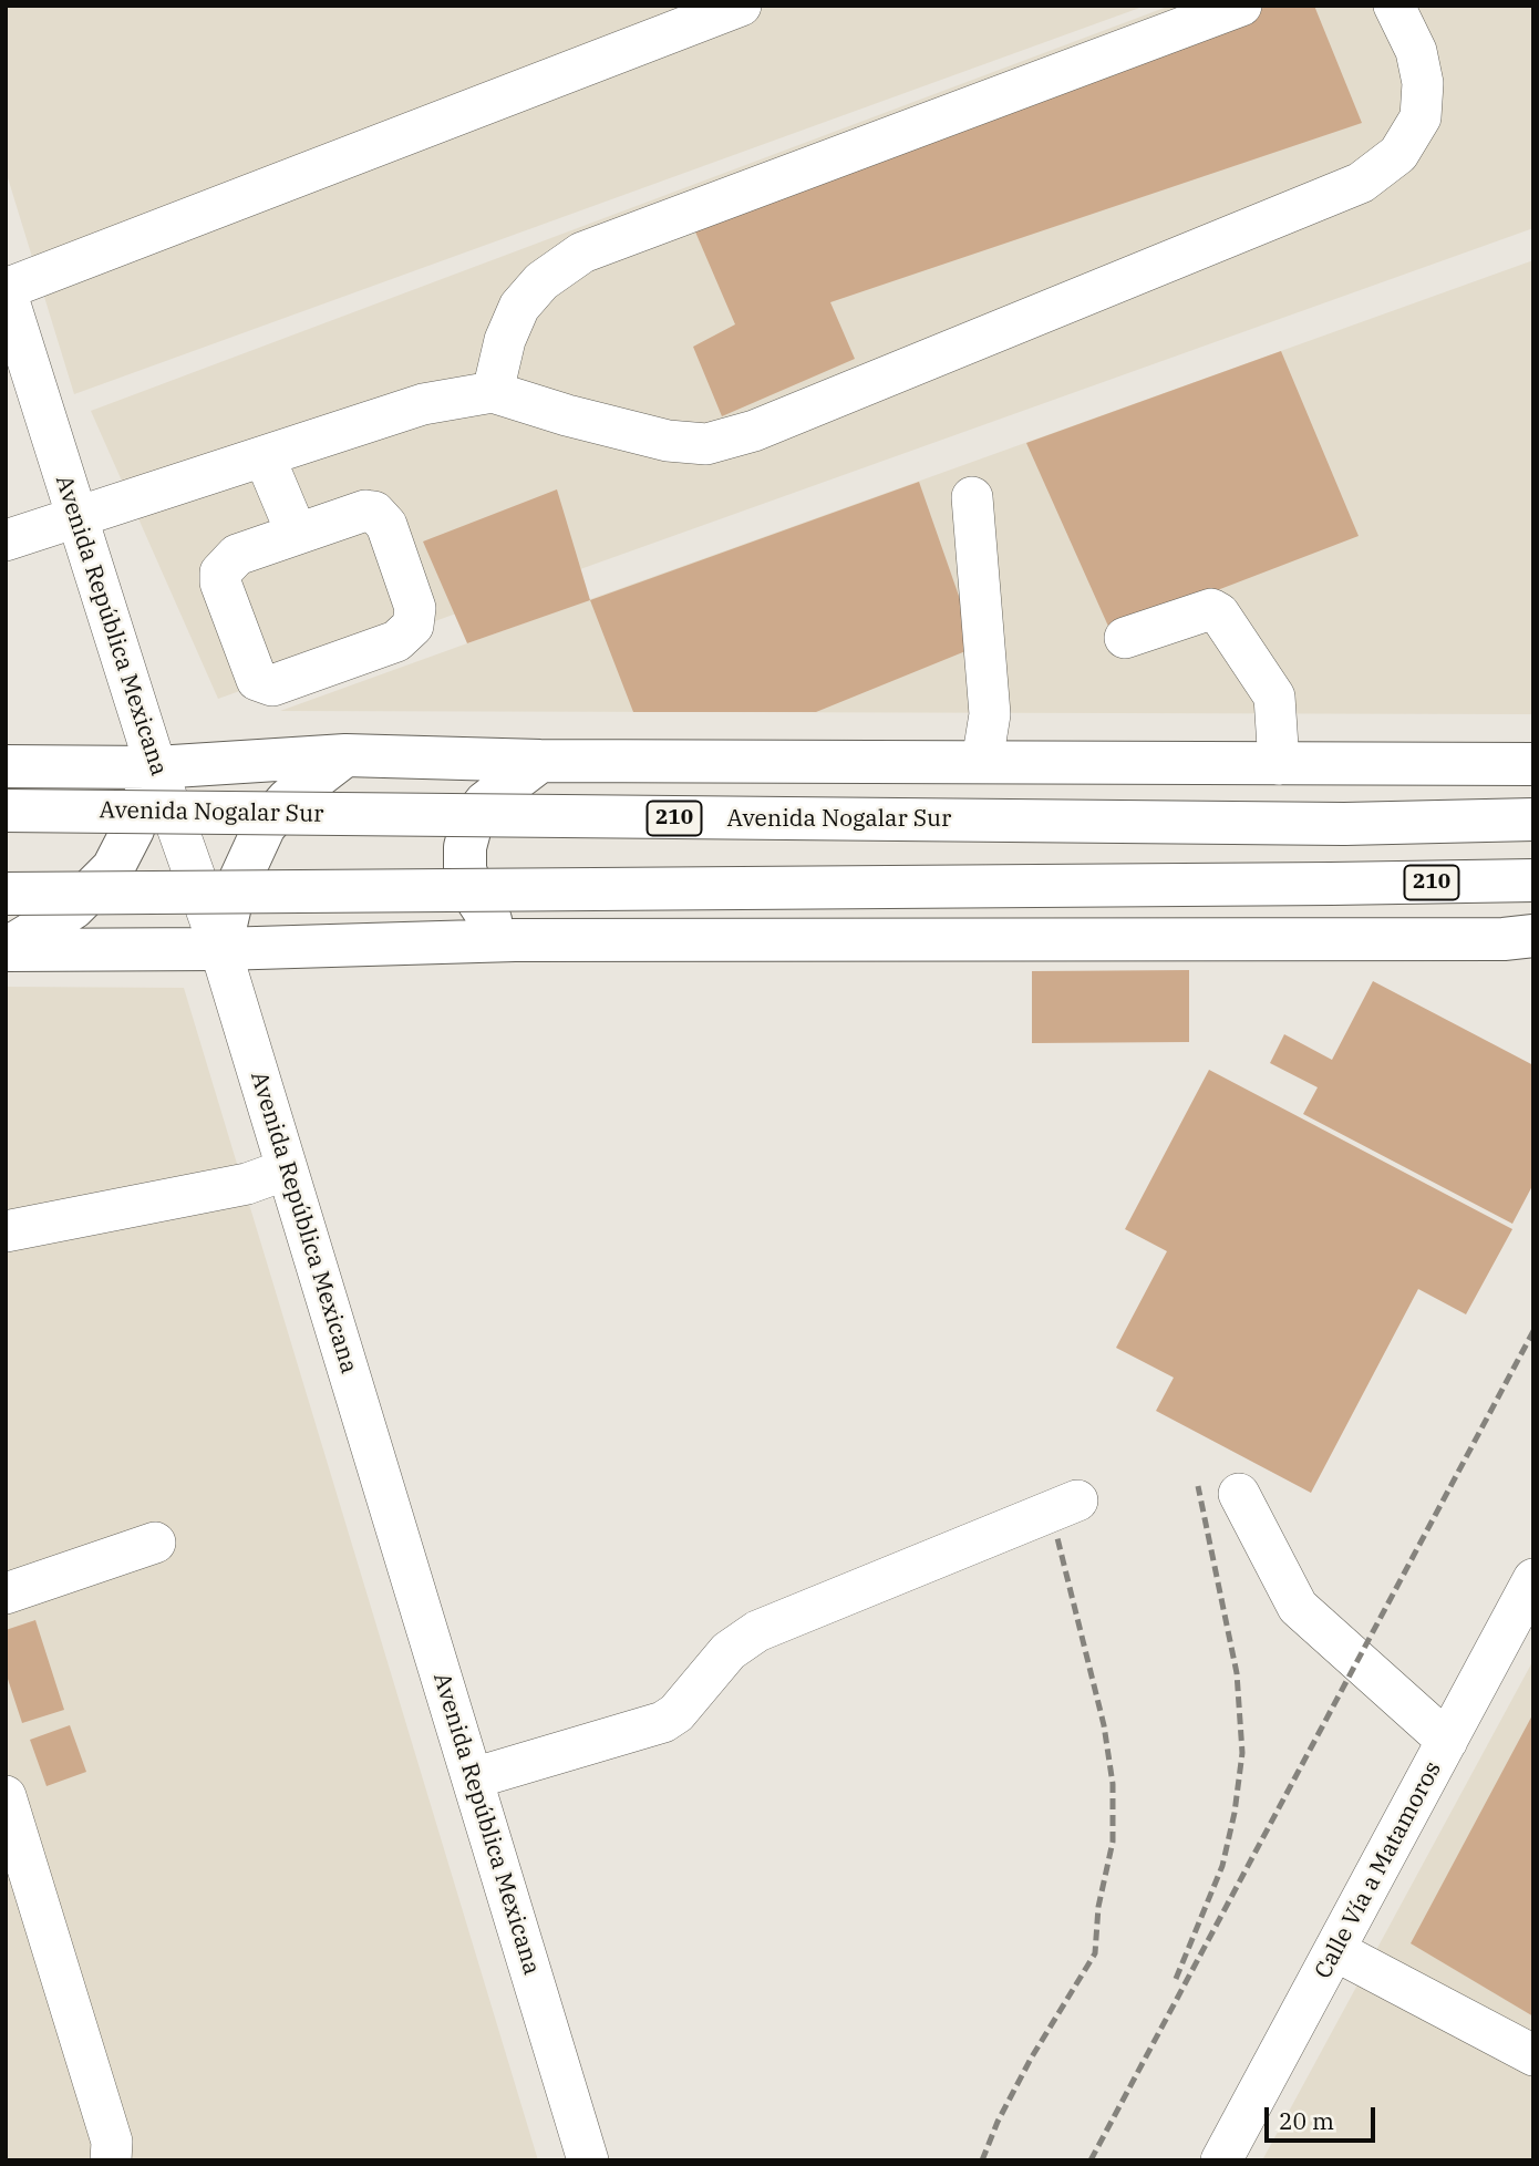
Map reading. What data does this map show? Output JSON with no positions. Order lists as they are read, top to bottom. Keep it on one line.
{"streets":{"highway":["Avenida Nogalar Sur","210"],"street":["Avenida República Mexicana","Calle Vía a Matamoros"]},"scale_bar":"20 m"}
